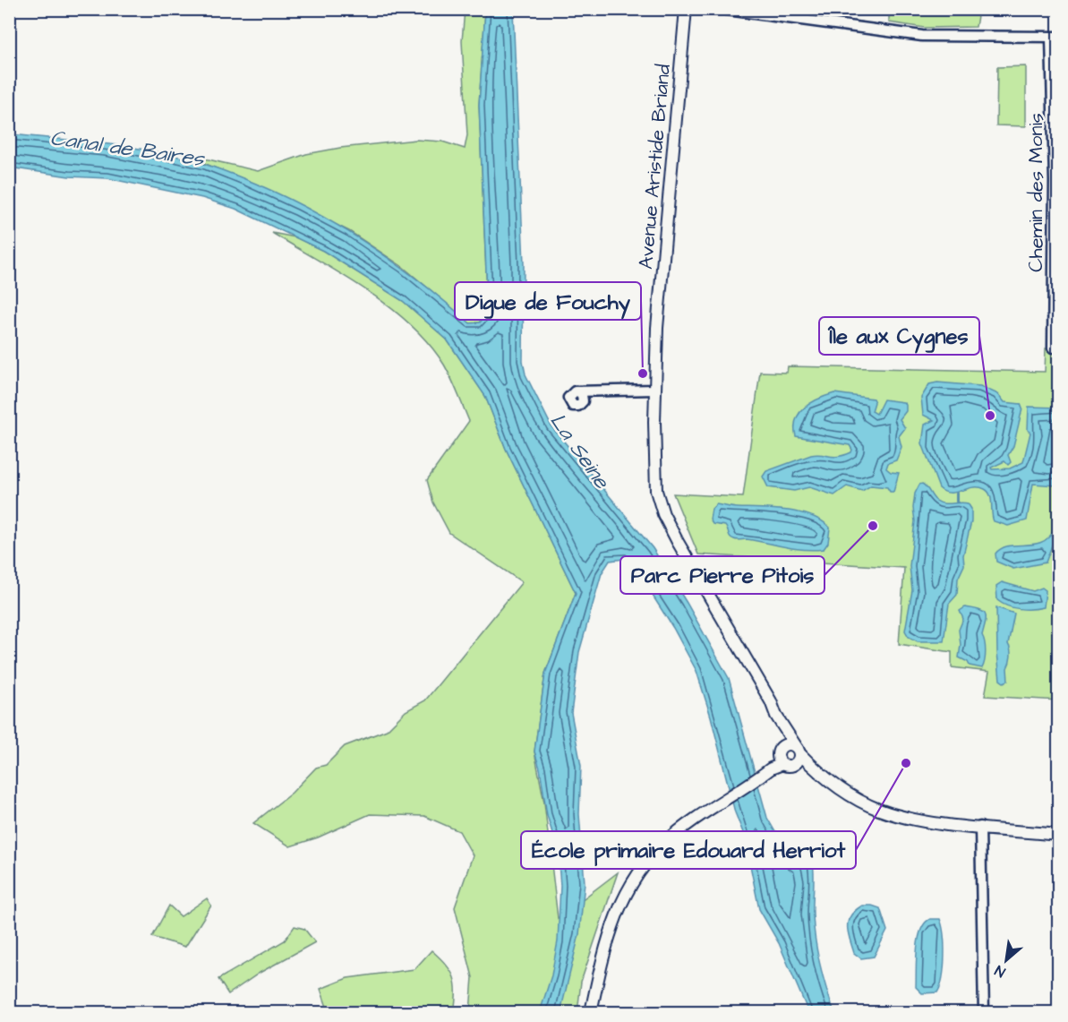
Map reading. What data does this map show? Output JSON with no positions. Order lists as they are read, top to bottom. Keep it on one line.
{"streets":{"street":["Avenue Aristide Briand","Chemin des Monis"]},"water":["Canal de Baires","La Seine"],"places":["Digue de Fouchy","Île aux Cygnes","Parc Pierre Pitois","École primaire Edouard Herriot"],"north":"bottom left"}
